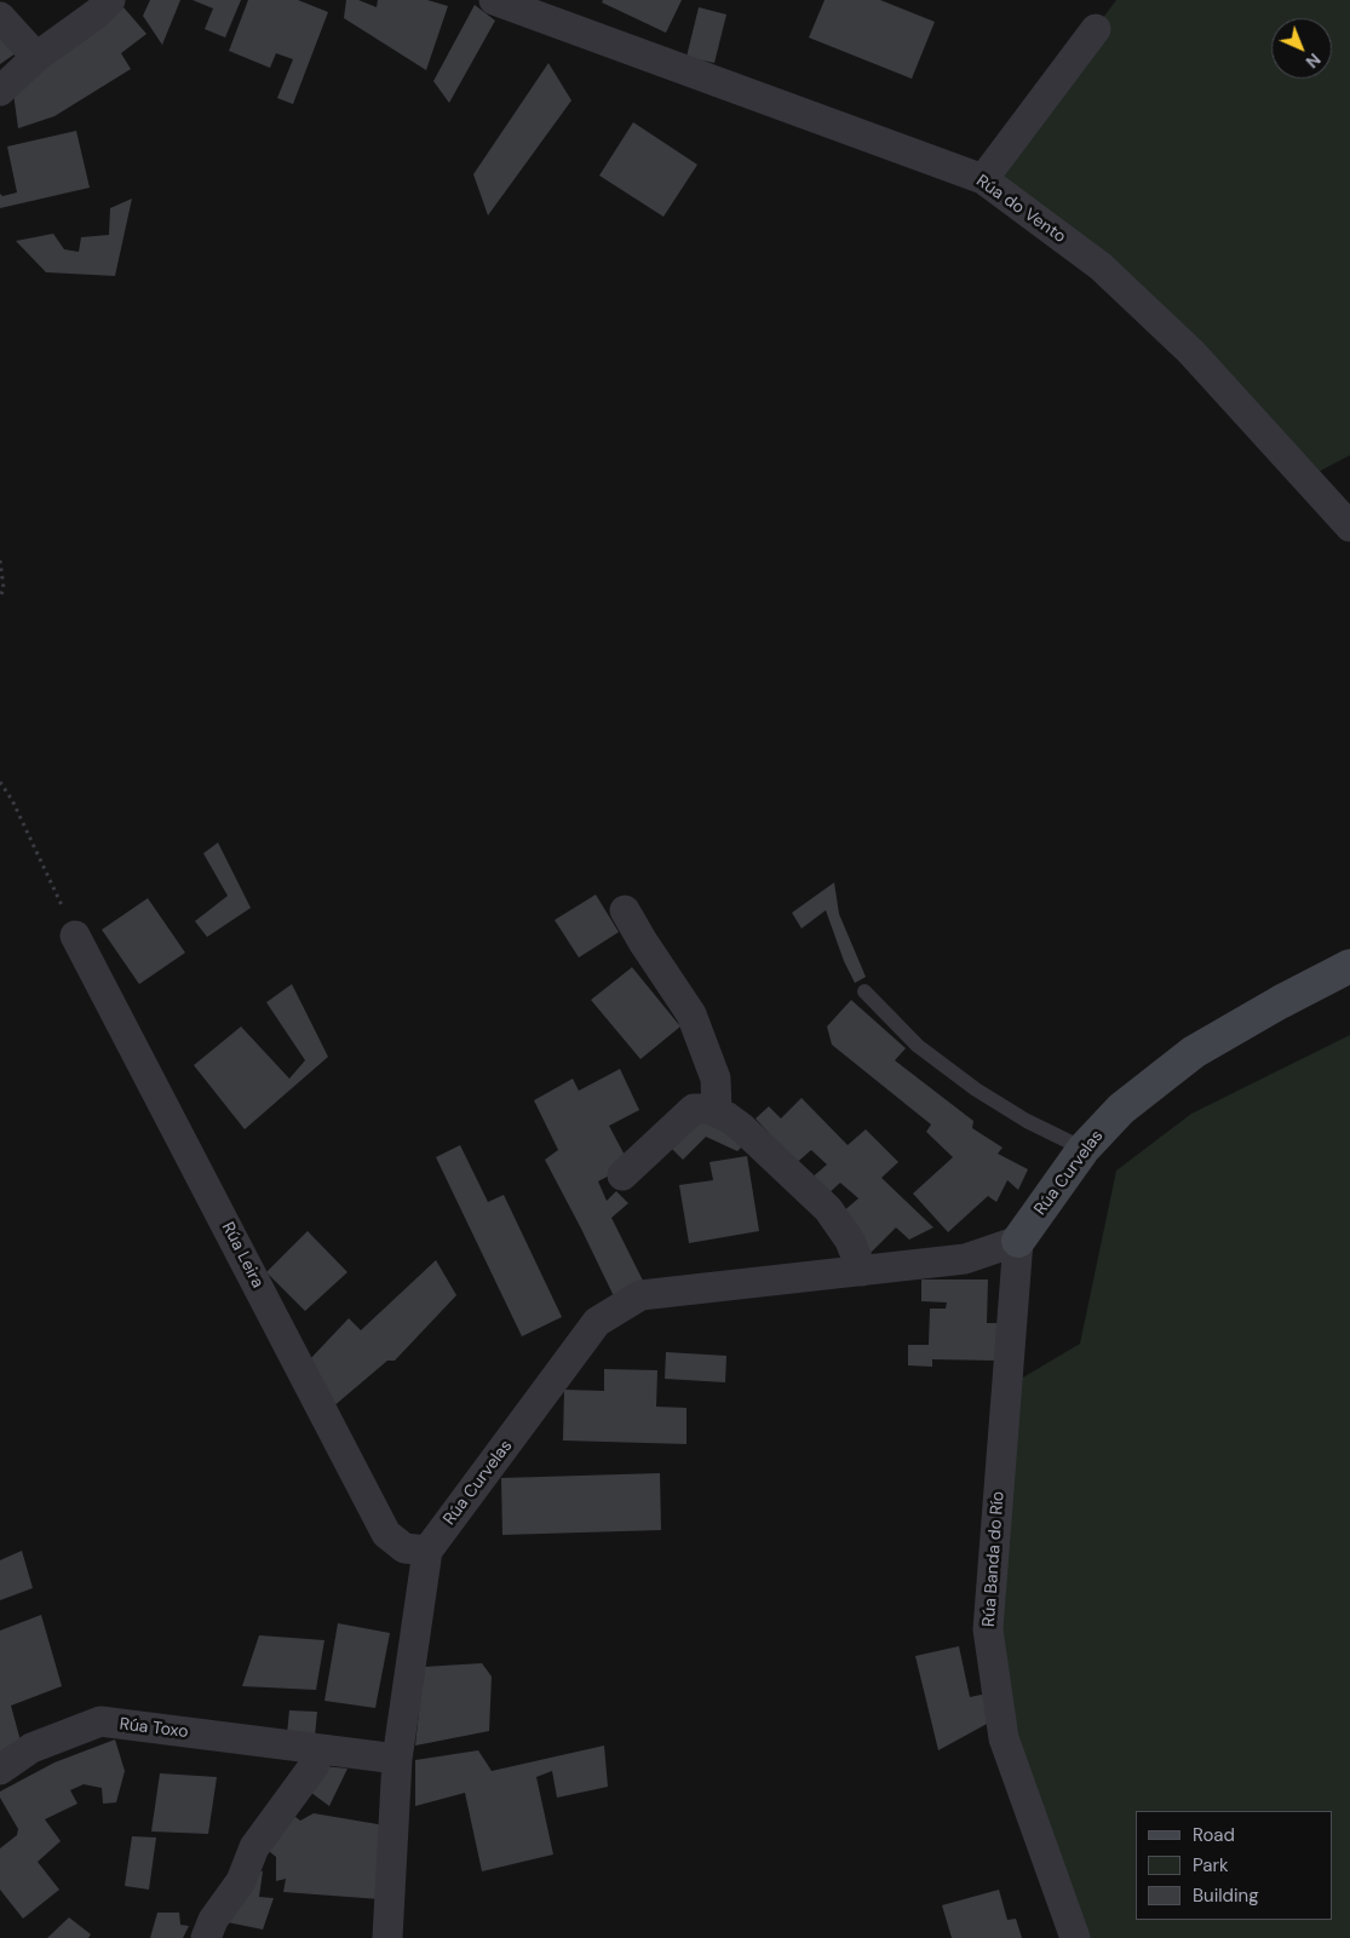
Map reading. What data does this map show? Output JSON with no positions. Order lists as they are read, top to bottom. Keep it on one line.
{"streets":{"street":["Rúa do Vento","Rúa Curvelas","Rúa Leira","Rúa Banda do Río","Rúa Toxo"]},"crossings":[["Rúa Curvelas","Rúa Leira"],["Rúa Curvelas","Rúa Banda do Río"],["Rúa Curvelas","Rúa Toxo"]],"legend":["Road","Park","Building"],"north":"bottom right"}
